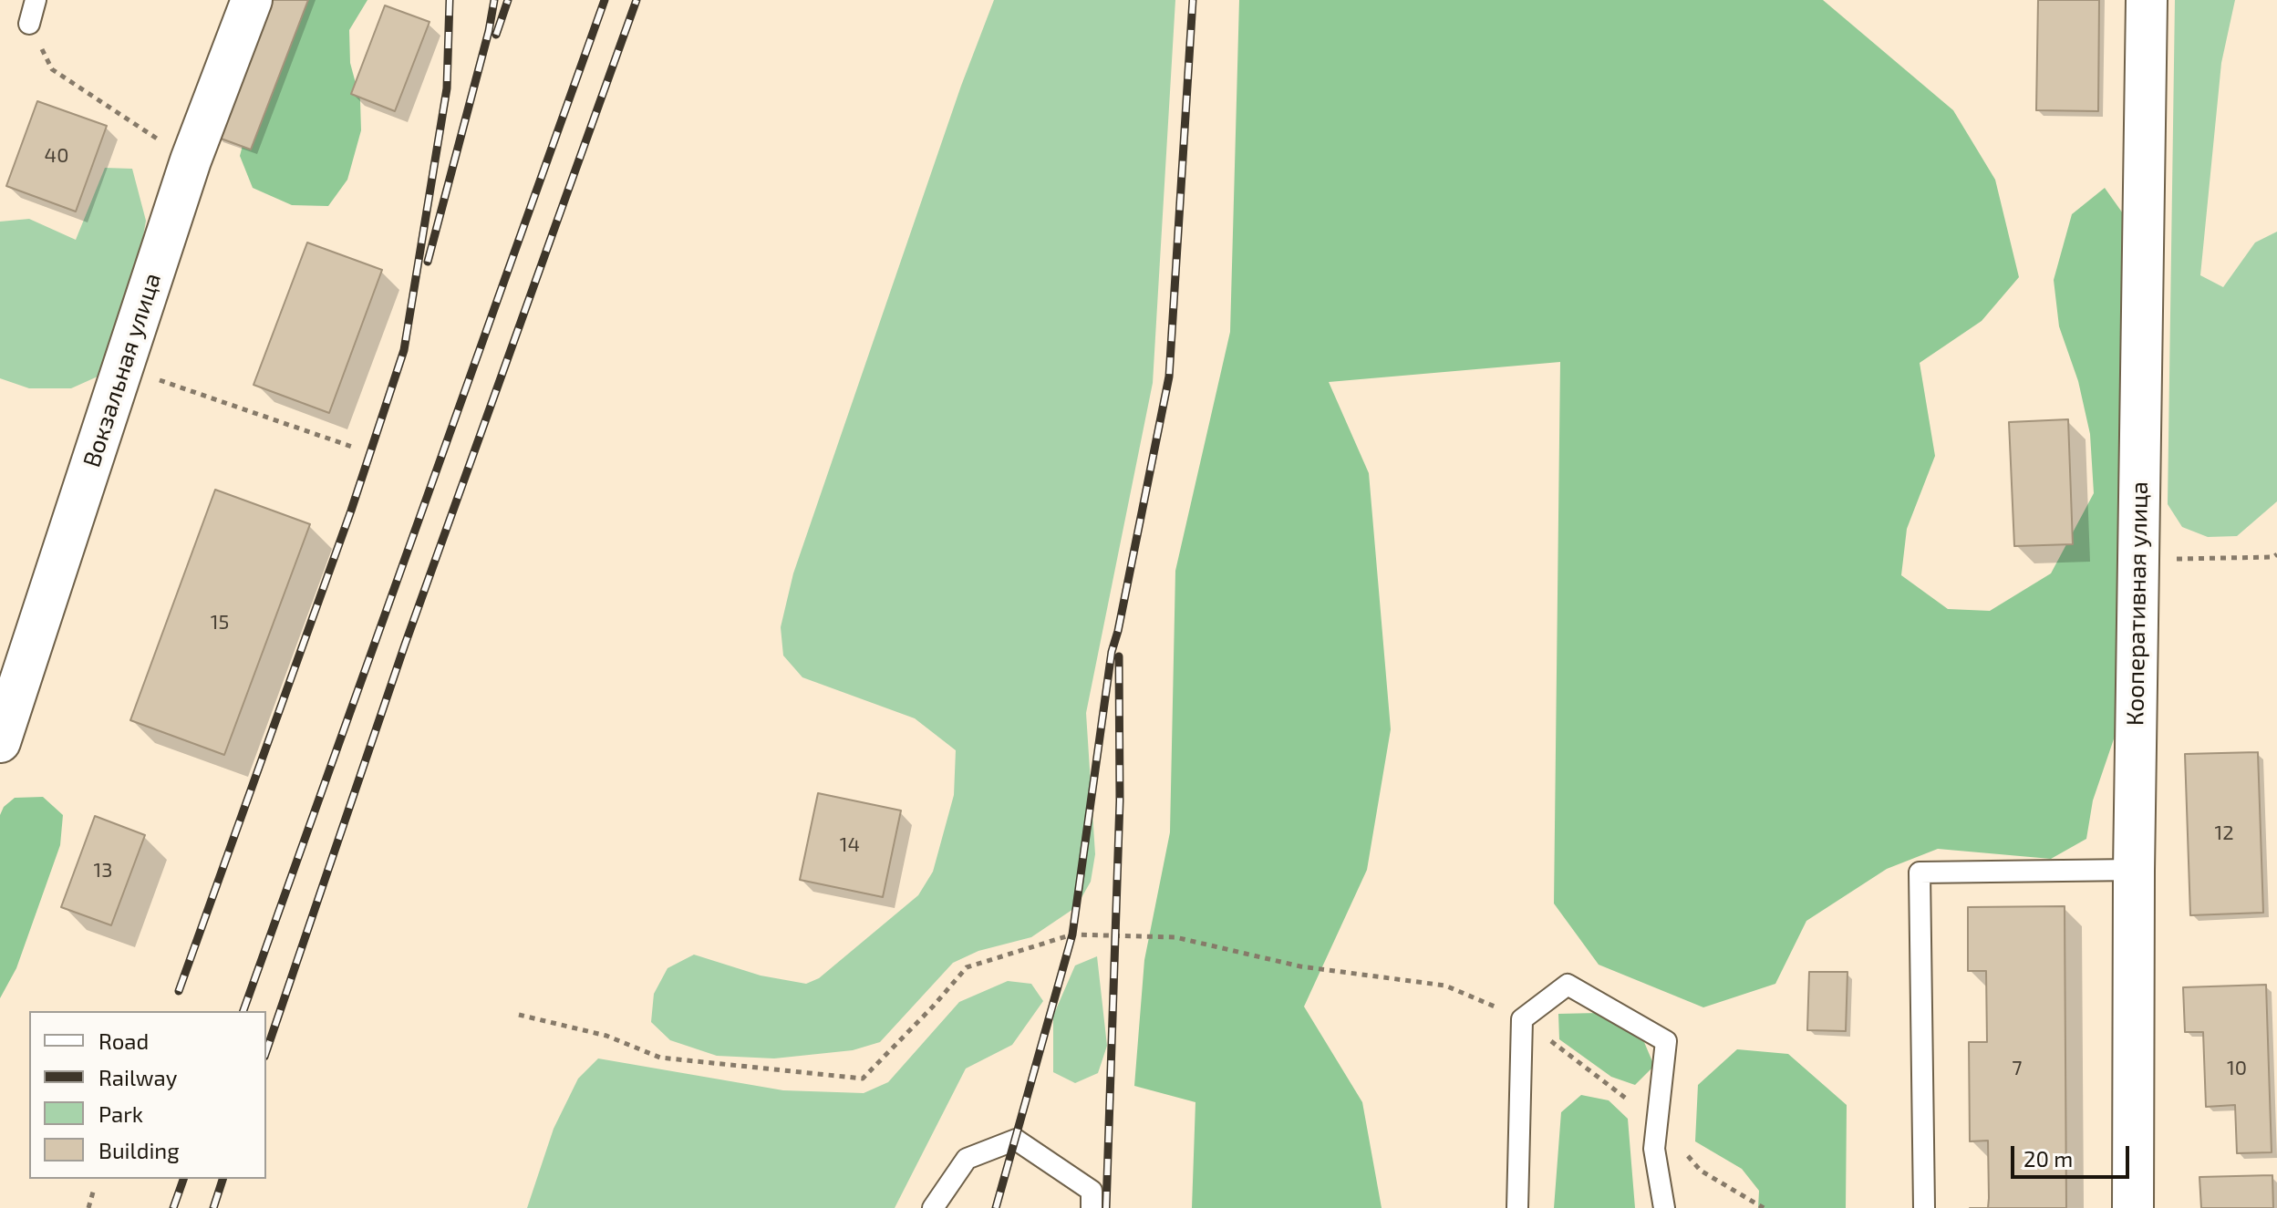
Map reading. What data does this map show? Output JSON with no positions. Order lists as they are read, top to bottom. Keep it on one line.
{"streets":{"street":["Вокзальная улица","Кооперативная улица"]},"house_numbers":["40","15","12","14","13","7","10"],"legend":["Road","Railway","Park","Building"],"scale_bar":"20 m"}
